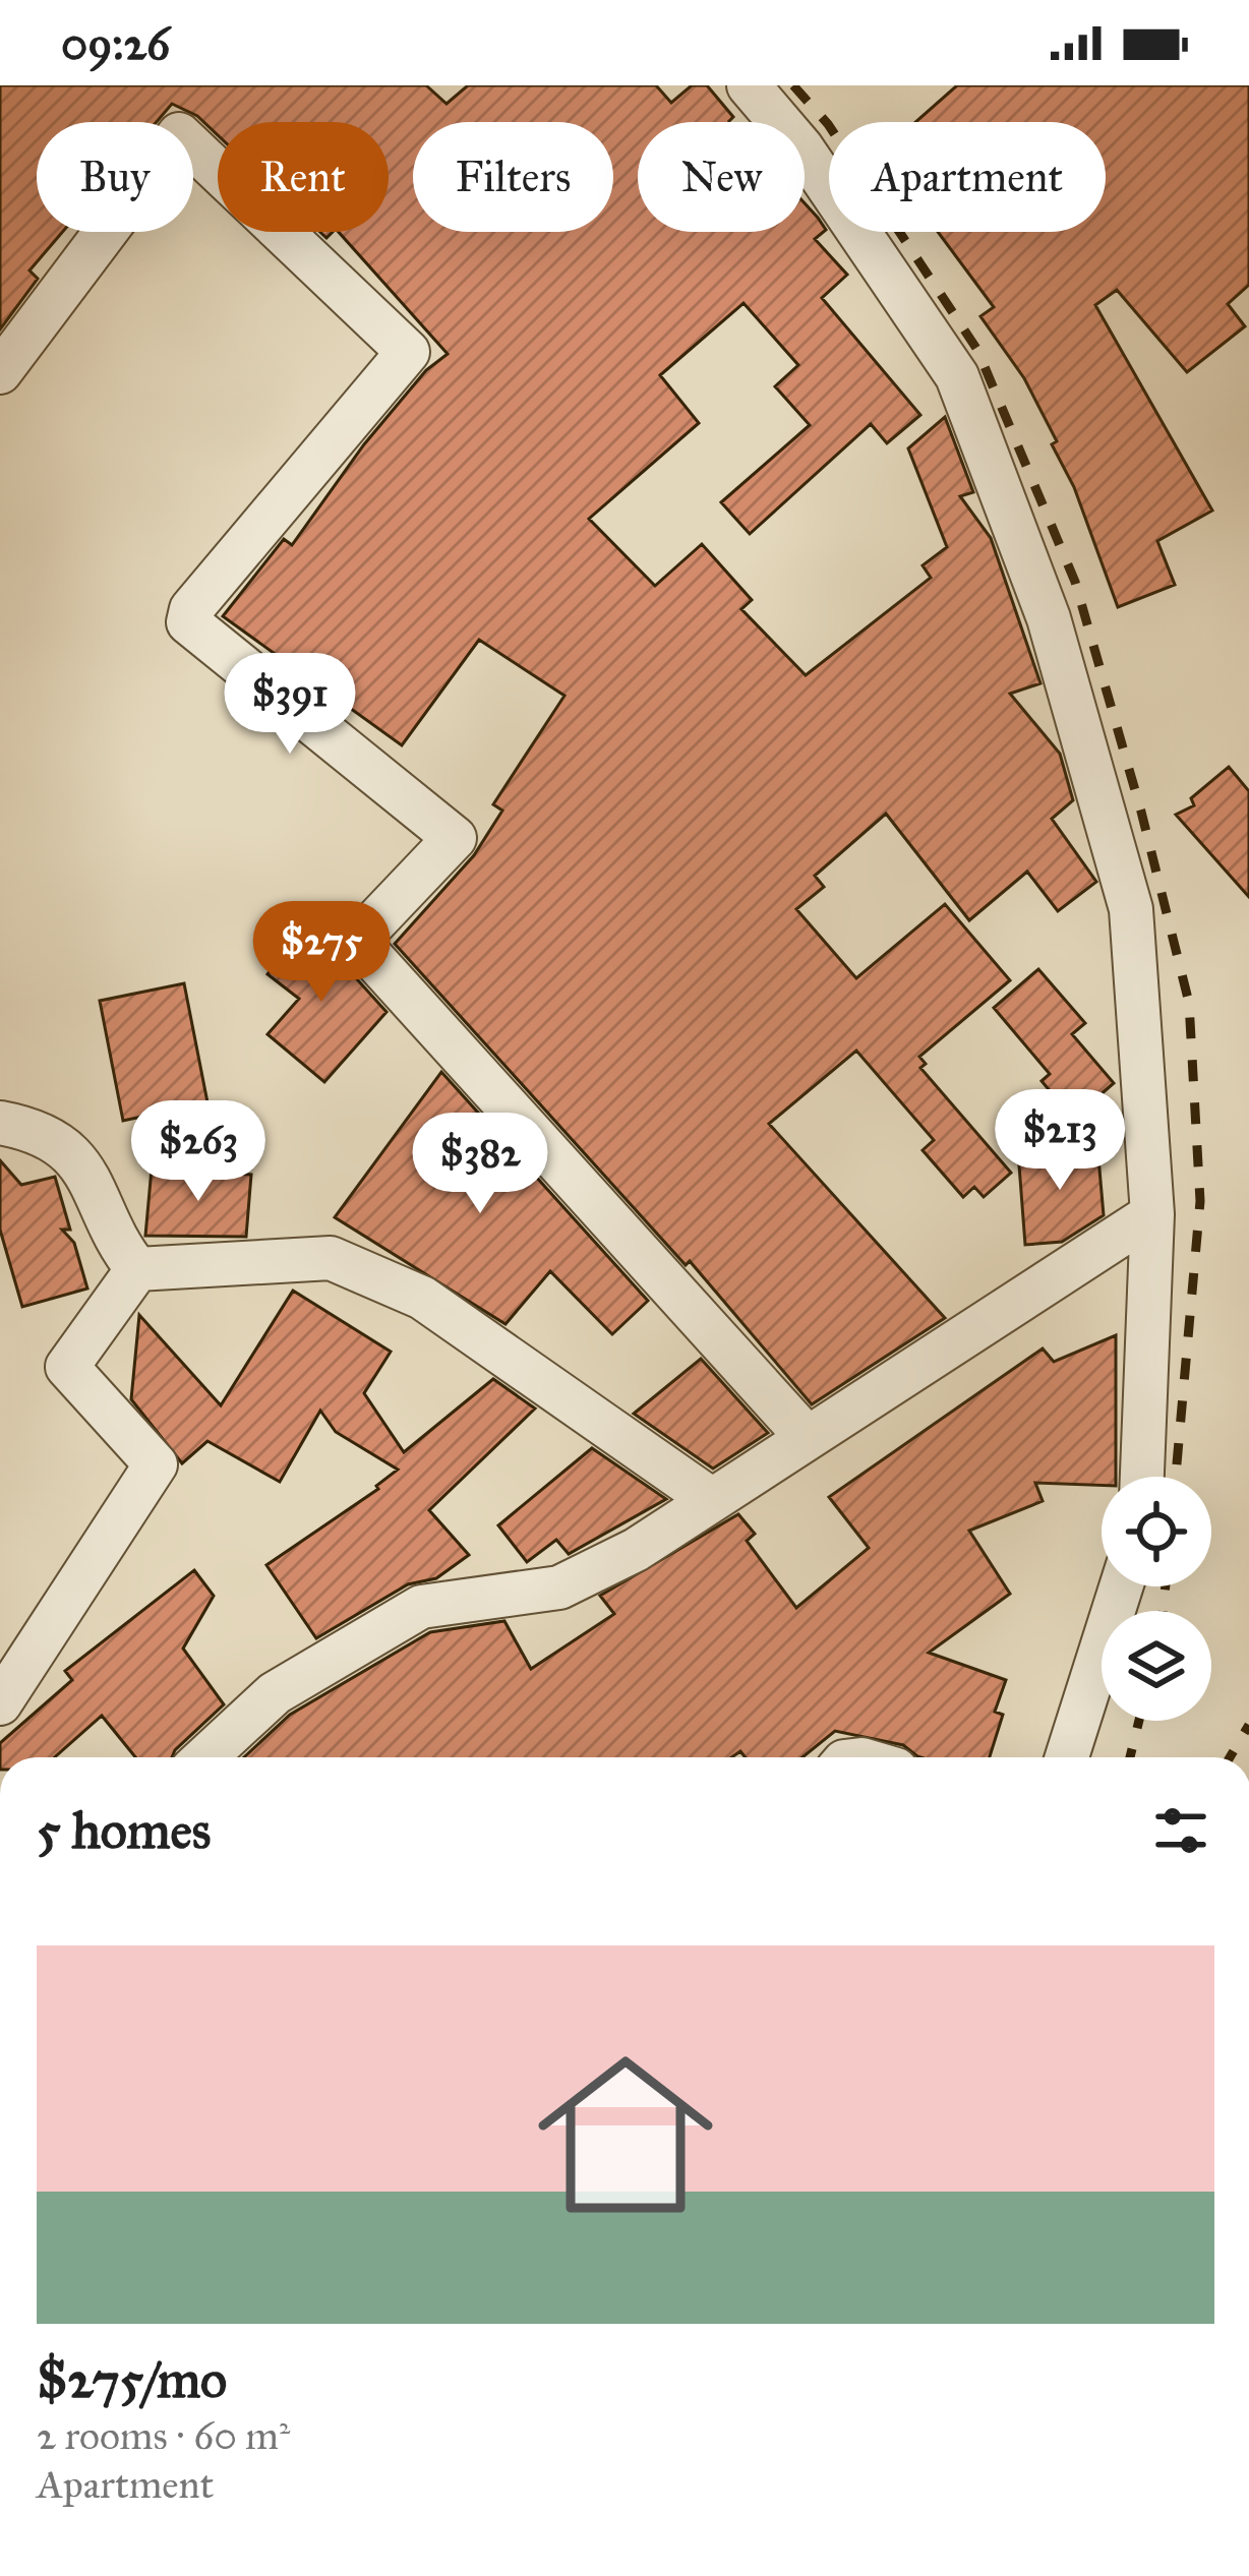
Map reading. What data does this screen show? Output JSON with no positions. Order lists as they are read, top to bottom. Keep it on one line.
{"page":{"status":"09:26","chip":["Buy","Rent","Filters","New","Apartment"],"price":["$391","$275","$213","$263","$382"],"heading":"5 homes","list":[{"name":"$275/mo","note":"2 rooms · 60 m² · Apartment"}]}}
